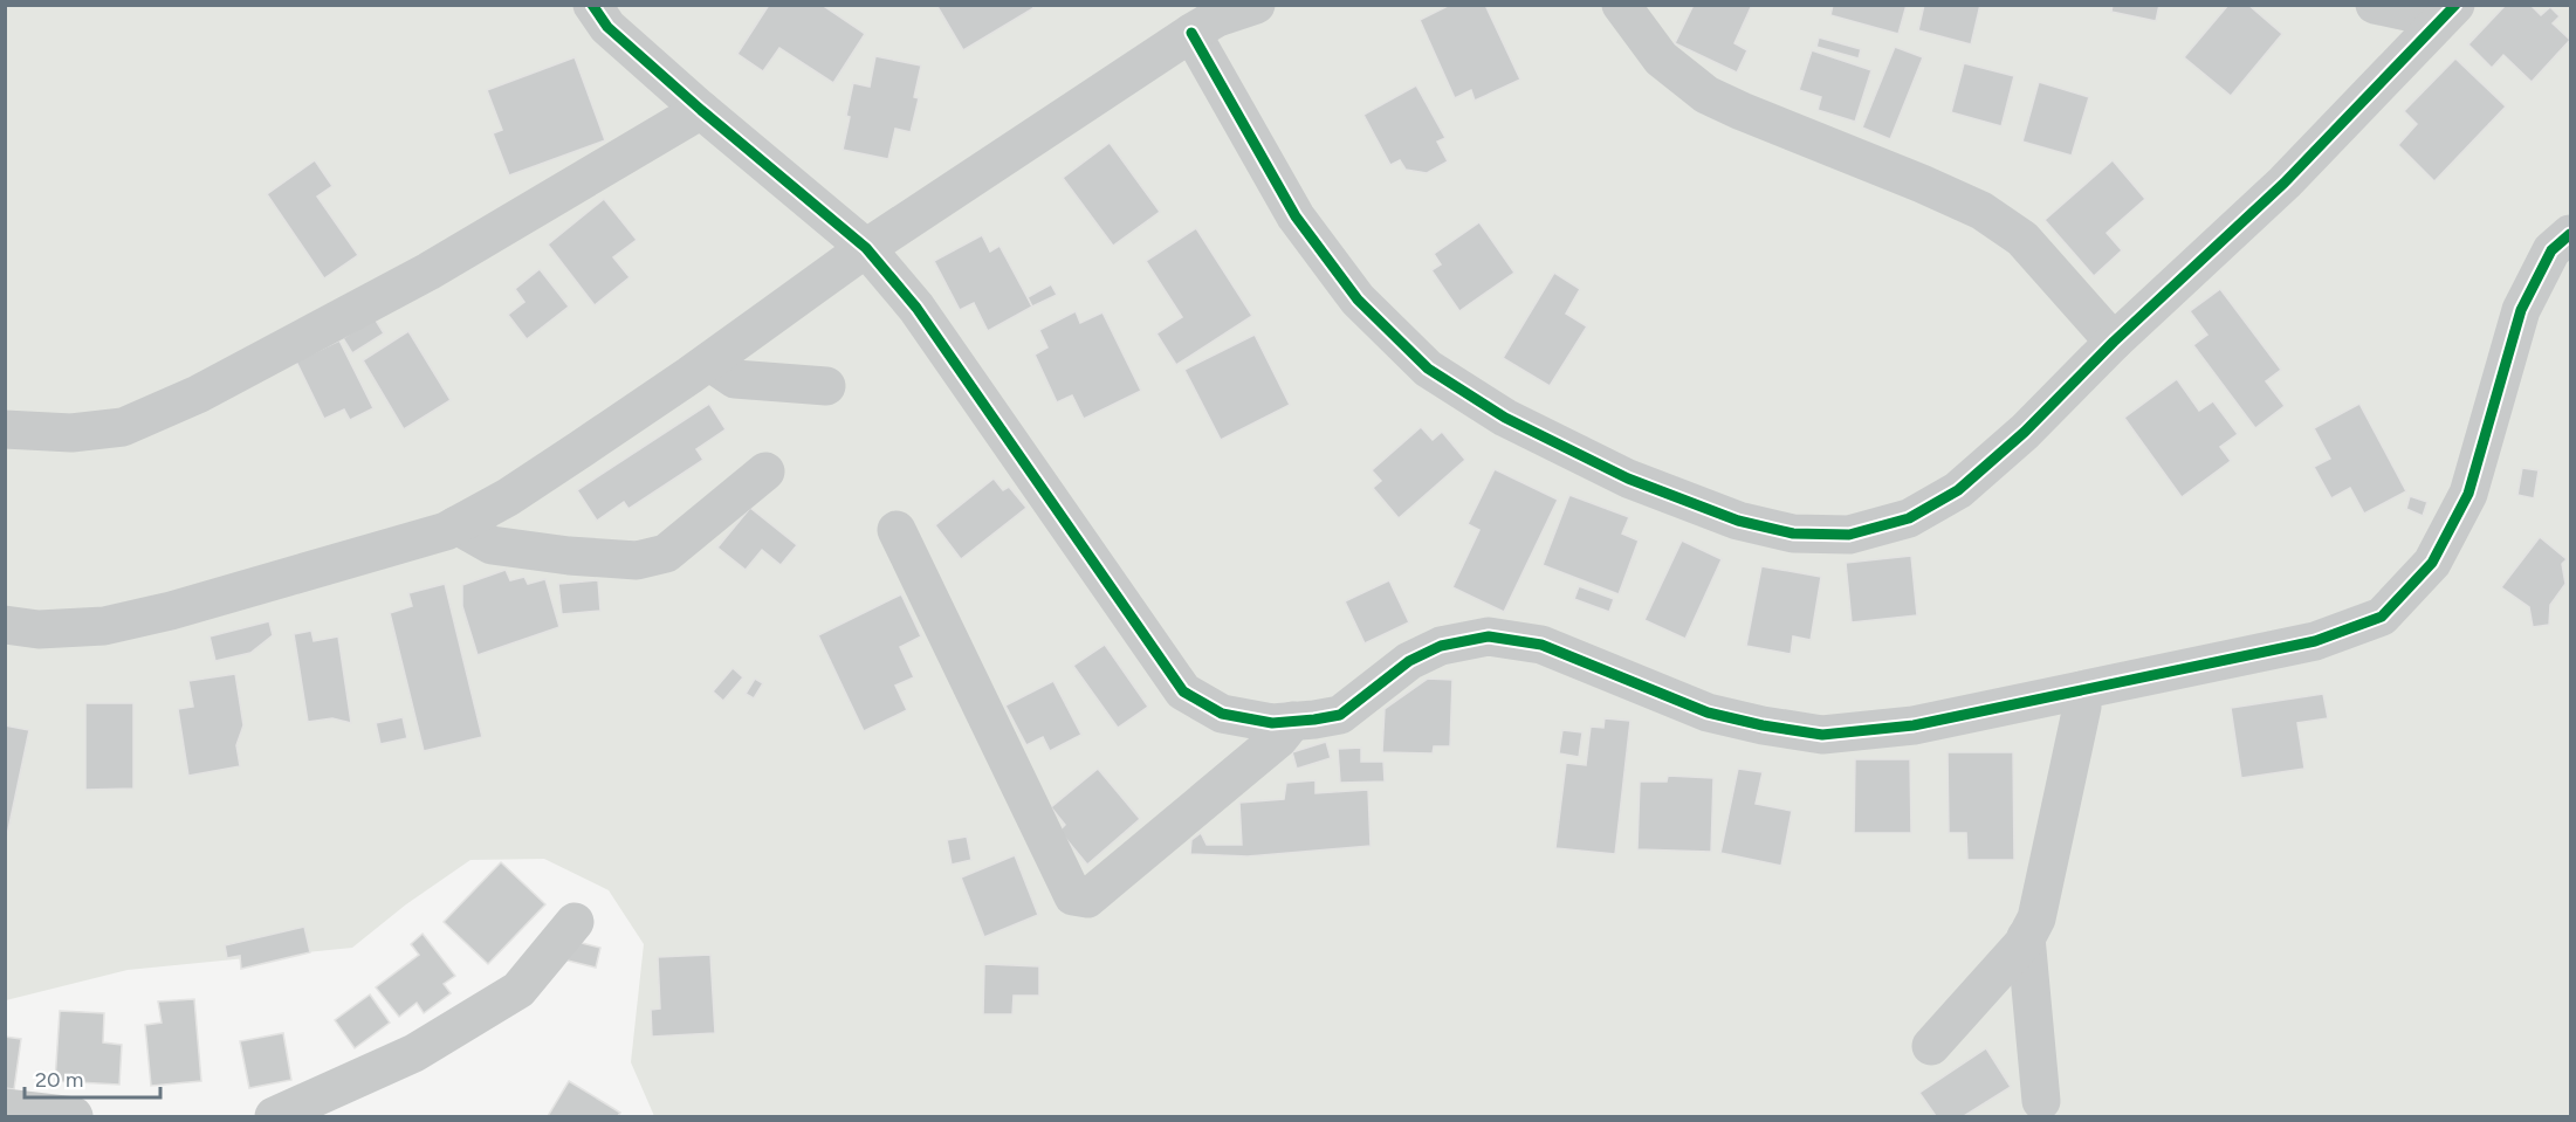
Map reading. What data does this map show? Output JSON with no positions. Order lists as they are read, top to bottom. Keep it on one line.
{"scale_bar":"20 m"}
